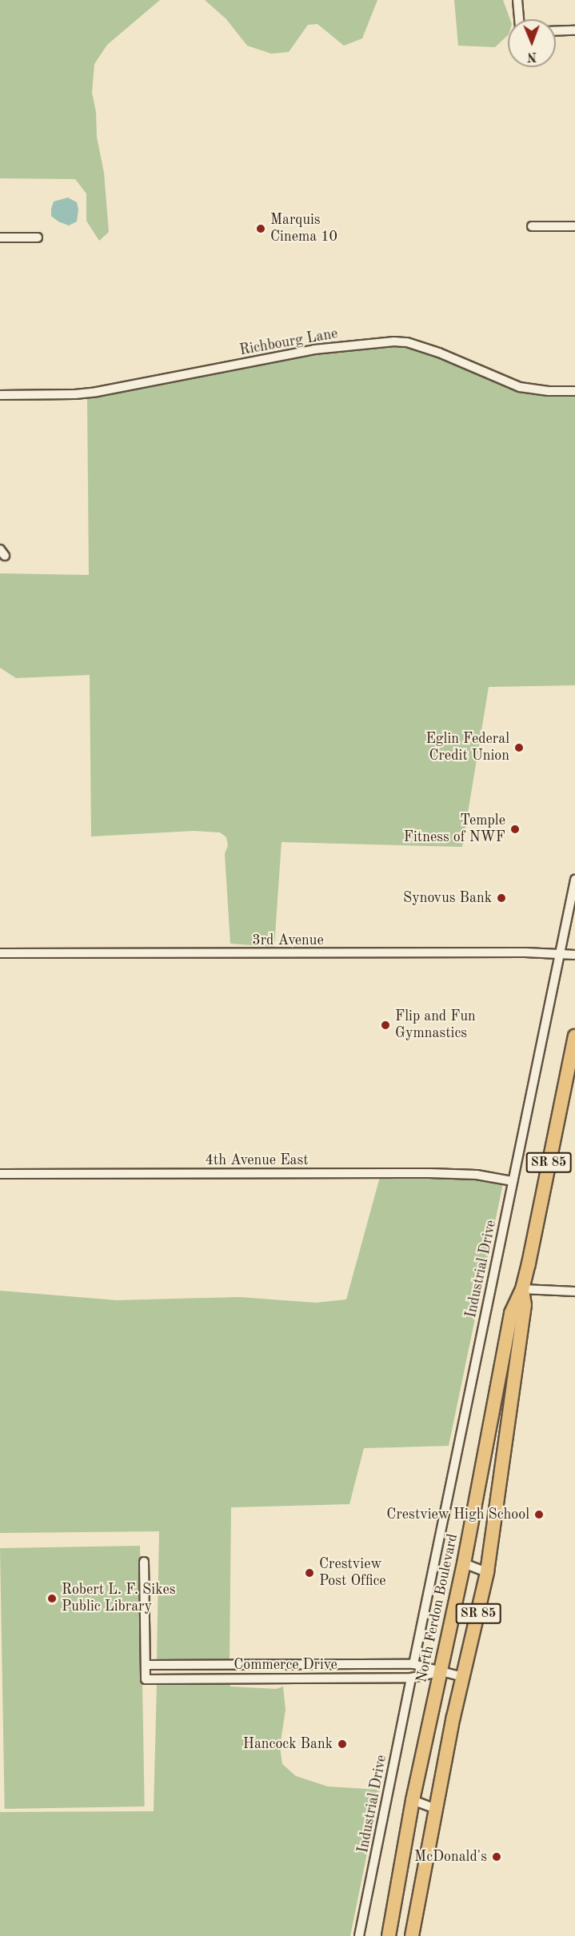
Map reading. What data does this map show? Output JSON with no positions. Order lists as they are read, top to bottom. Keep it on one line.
{"streets":{"main road":["SR 85","North Ferdon Boulevard"],"street":["Richbourg Lane","3rd Avenue","4th Avenue East","Industrial Drive","Commerce Drive"]},"crossings":[["3rd Avenue","Industrial Drive"],["4th Avenue East","Industrial Drive"],["Industrial Drive","Commerce Drive"],["North Ferdon Boulevard","Commerce Drive"]],"places":["Marquis Cinema 10","Eglin Federal Credit Union","Temple Fitness of NWF","Synovus Bank","Flip and Fun Gymnastics","Crestview High School","Crestview Post Office","Robert L. F. Sikes Public Library","Hancock Bank","McDonald's"],"north":"bottom"}
